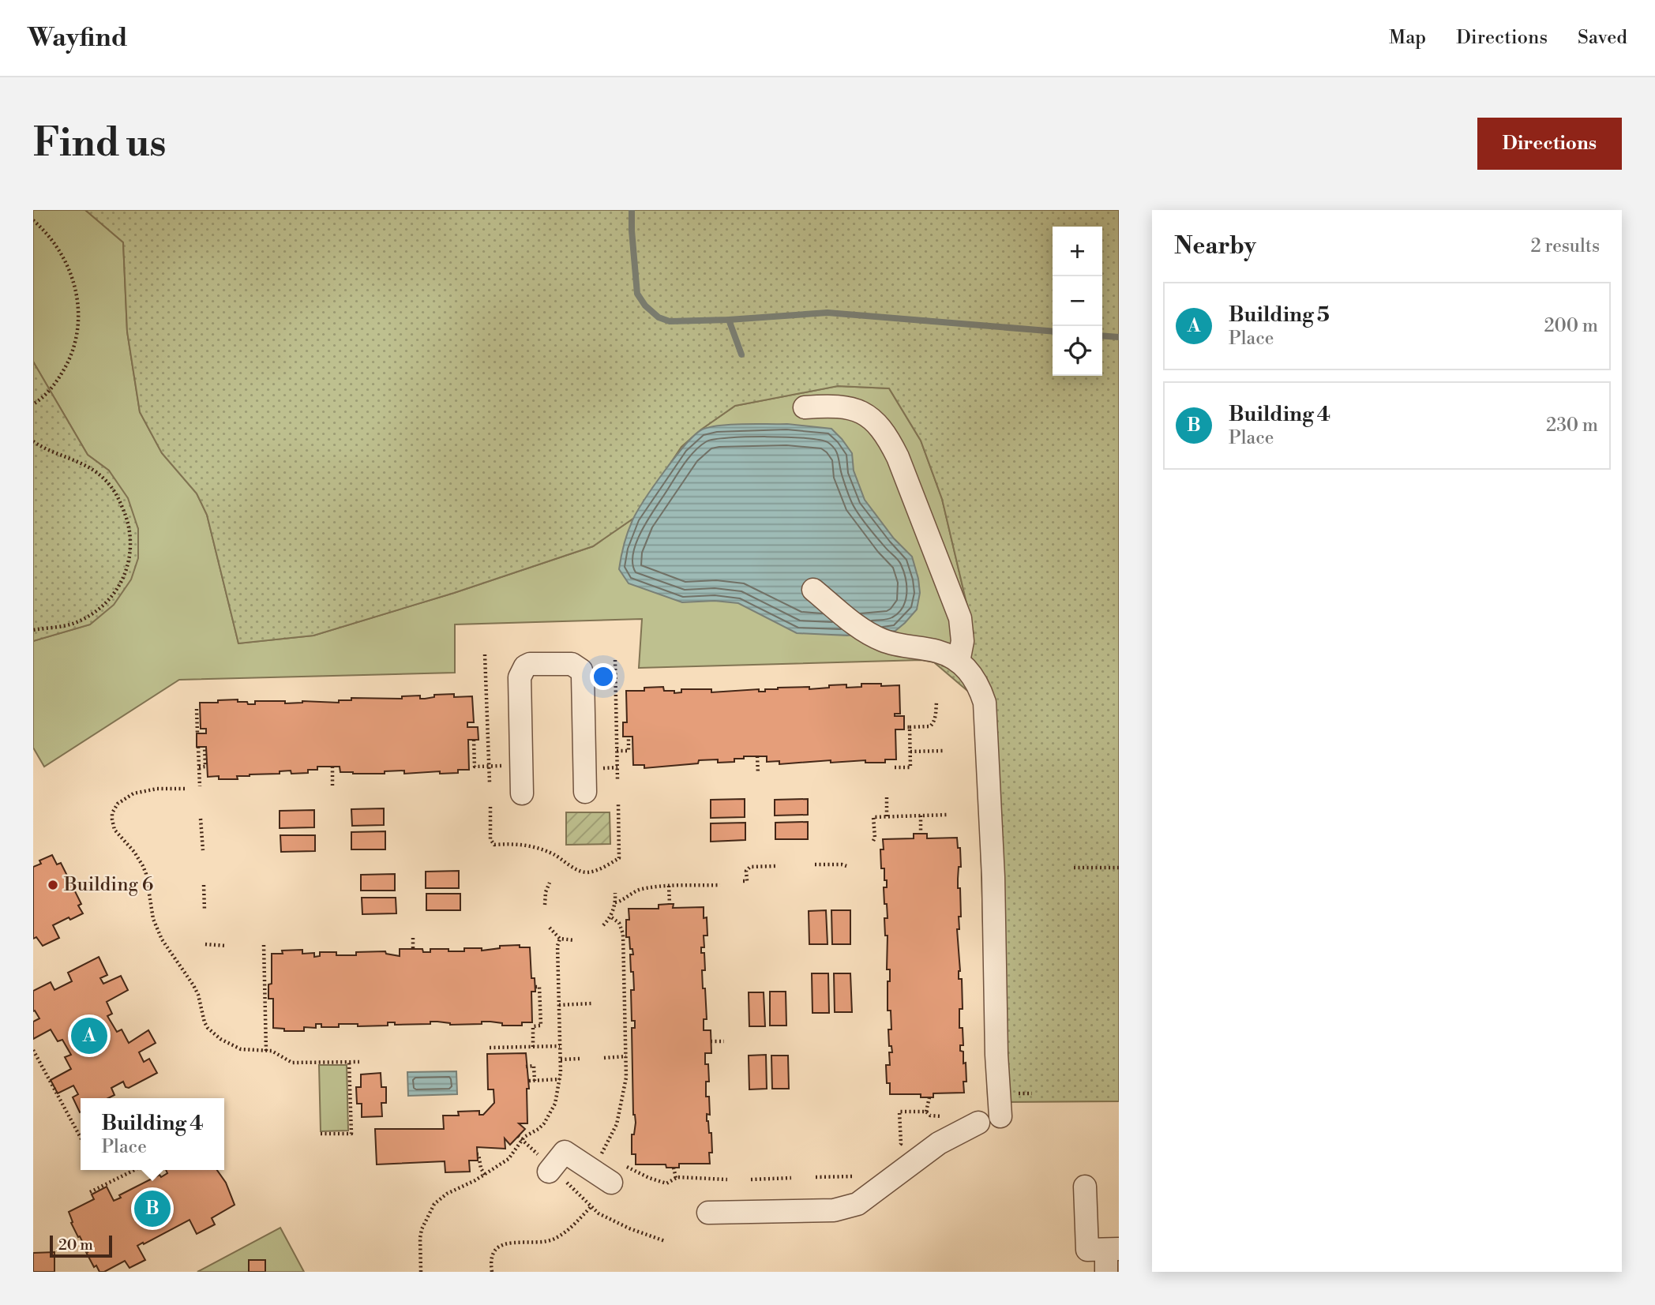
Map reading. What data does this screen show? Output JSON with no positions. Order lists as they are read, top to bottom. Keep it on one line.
{"places":["Building 6"],"scale_bar":"20 m","page":{"header":"Wayfind","nav":["Map","Directions","Saved"],"buttons":"Directions","title":"Find us","heading":["Nearby","2 results"],"map_buttons":["+","−"],"list":[{"mark":"A","name":"Building 5","note":"Place","value":"200 m"},{"mark":"B","name":"Building 4","note":"Place","value":"230 m"}],"pins":["A","B"],"popup":["Building 4","Place"],"scale":"20 m"}}
